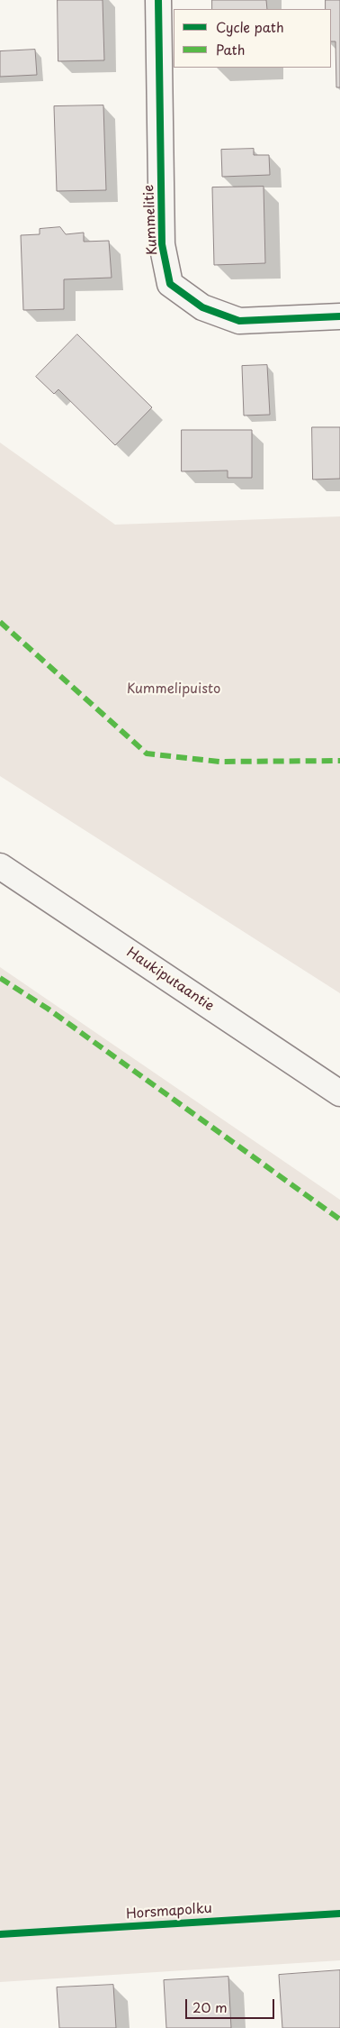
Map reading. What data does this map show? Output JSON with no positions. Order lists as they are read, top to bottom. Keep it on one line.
{"streets":{"street":["Kummelitie","Haukiputaantie"],"cycle path":["Horsmapolku"]},"parks":["Kummelipuisto"],"legend":["Cycle path","Path"],"scale_bar":"20 m"}
